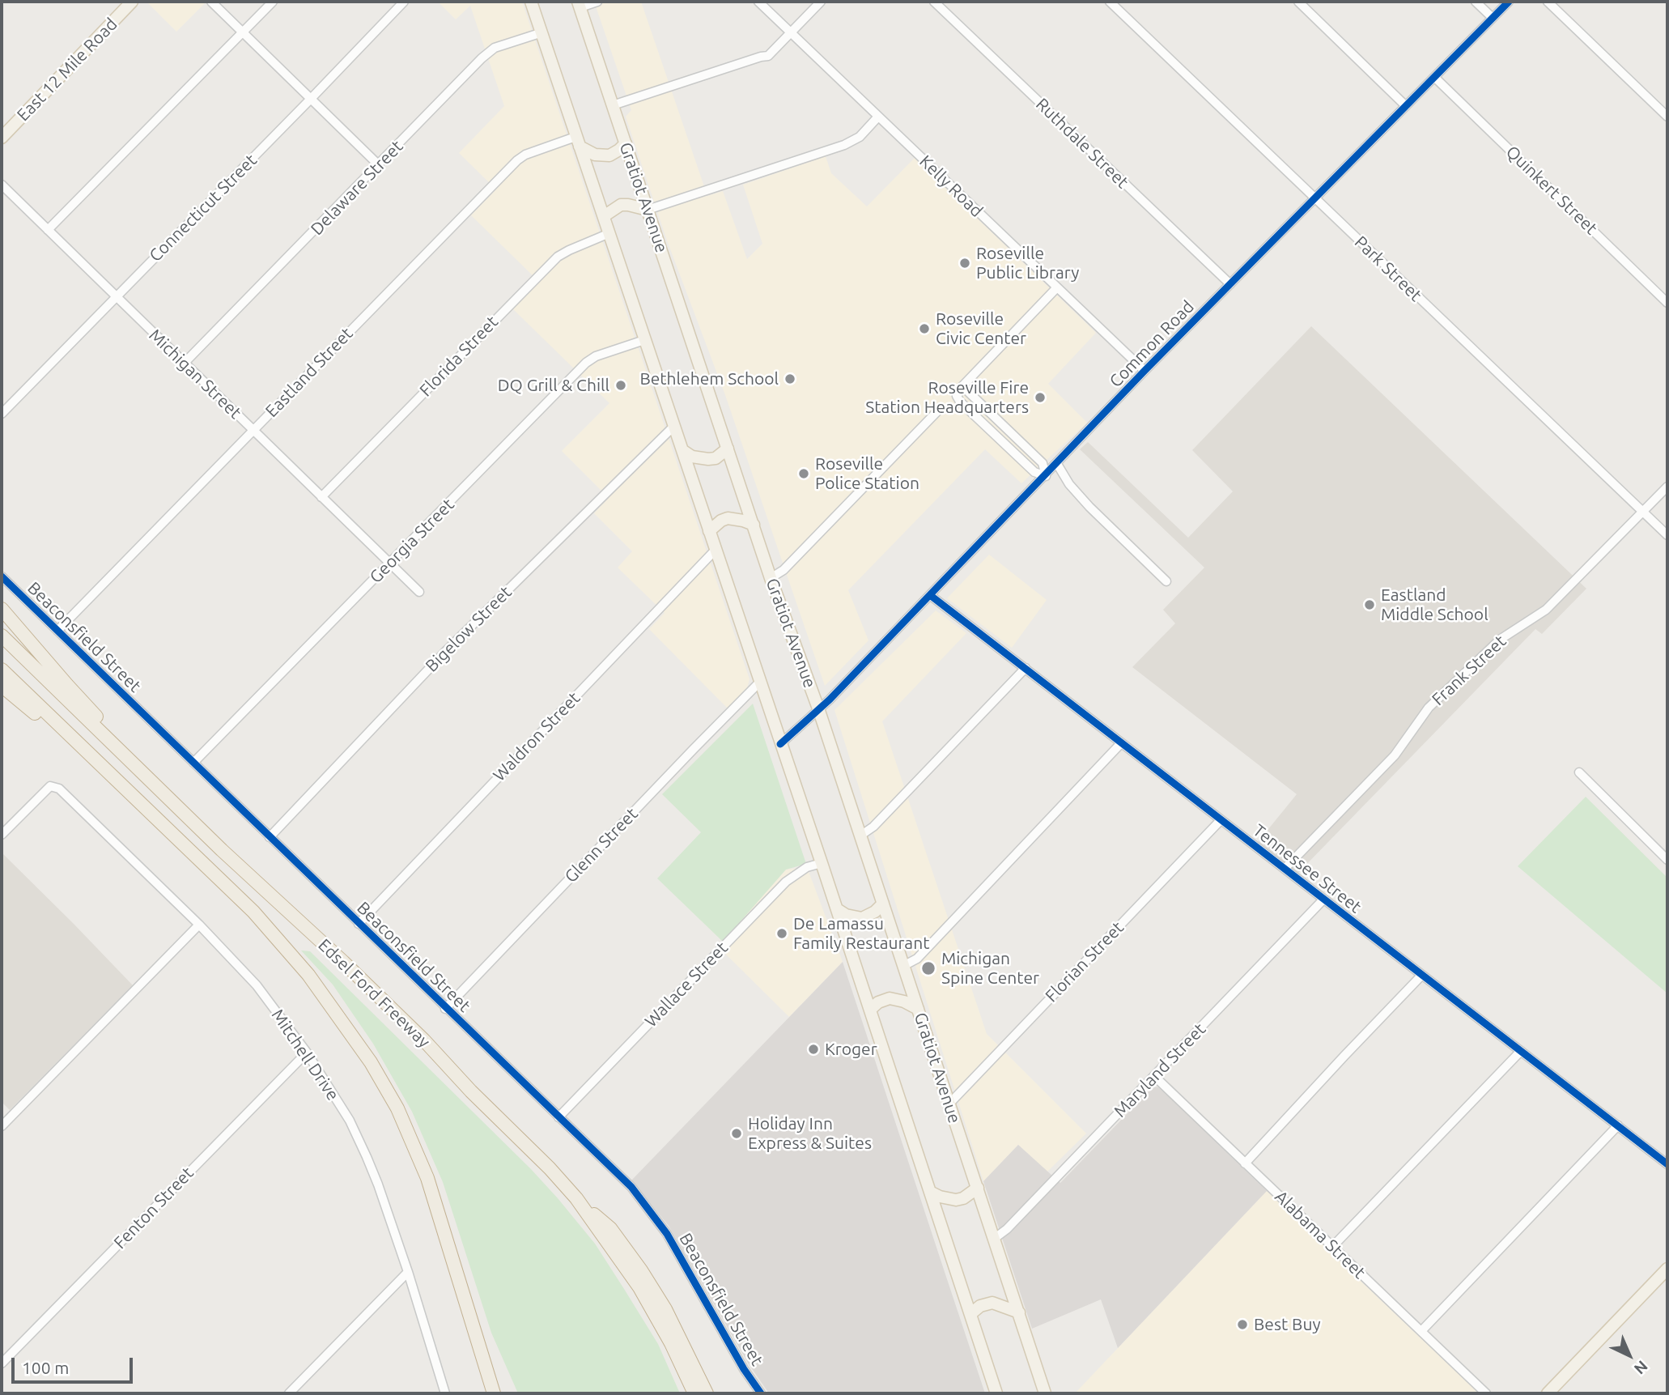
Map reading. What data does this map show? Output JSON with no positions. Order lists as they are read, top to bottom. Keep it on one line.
{"streets":{"highway":["Edsel Ford Freeway"],"main road":["East 12 Mile Road","Gratiot Avenue"],"street":["Ruthdale Street","Kelly Road","Delaware Street","Quinkert Street","Connecticut Street","Park Street","Common Road","Florida Street","Eastland Street","Michigan Street","Georgia Street","Bigelow Street","Beaconsfield Street","Frank Street","Waldron Street","Glenn Street","Tennessee Street","Florian Street","Wallace Street","Mitchell Drive","Maryland Street","Fenton Street","Alabama Street"]},"crossings":[["Ruthdale Street","Common Road"],["Kelly Road","Common Road"],["Delaware Street","Michigan Street"],["Quinkert Street","Common Road"],["Gratiot Avenue","Common Road"],["Gratiot Avenue","Florian Street"],["Gratiot Avenue","Maryland Street"],["Connecticut Street","Michigan Street"],["Park Street","Common Road"],["Park Street","Frank Street"],["Common Road","Tennessee Street"],["Florida Street","Michigan Street"],["Eastland Street","Michigan Street"],["Eastland Street","Beaconsfield Street"],["Michigan Street","Georgia Street"],["Georgia Street","Beaconsfield Street"],["Bigelow Street","Beaconsfield Street"],["Beaconsfield Street","Waldron Street"],["Beaconsfield Street","Glenn Street"],["Beaconsfield Street","Wallace Street"],["Frank Street","Tennessee Street"],["Tennessee Street","Florian Street"],["Tennessee Street","Maryland Street"],["Mitchell Drive","Fenton Street"],["Maryland Street","Alabama Street"]],"places":["Roseville Public Library","Roseville Civic Center","Bethlehem School","DQ Grill & Chill","Roseville Fire Station Headquarters","Roseville Police Station","Eastland Middle School","De Lamassu Family Restaurant","Michigan Spine Center","Kroger","Holiday Inn Express & Suites","Best Buy"],"scale_bar":"100 m","north":"bottom right"}
